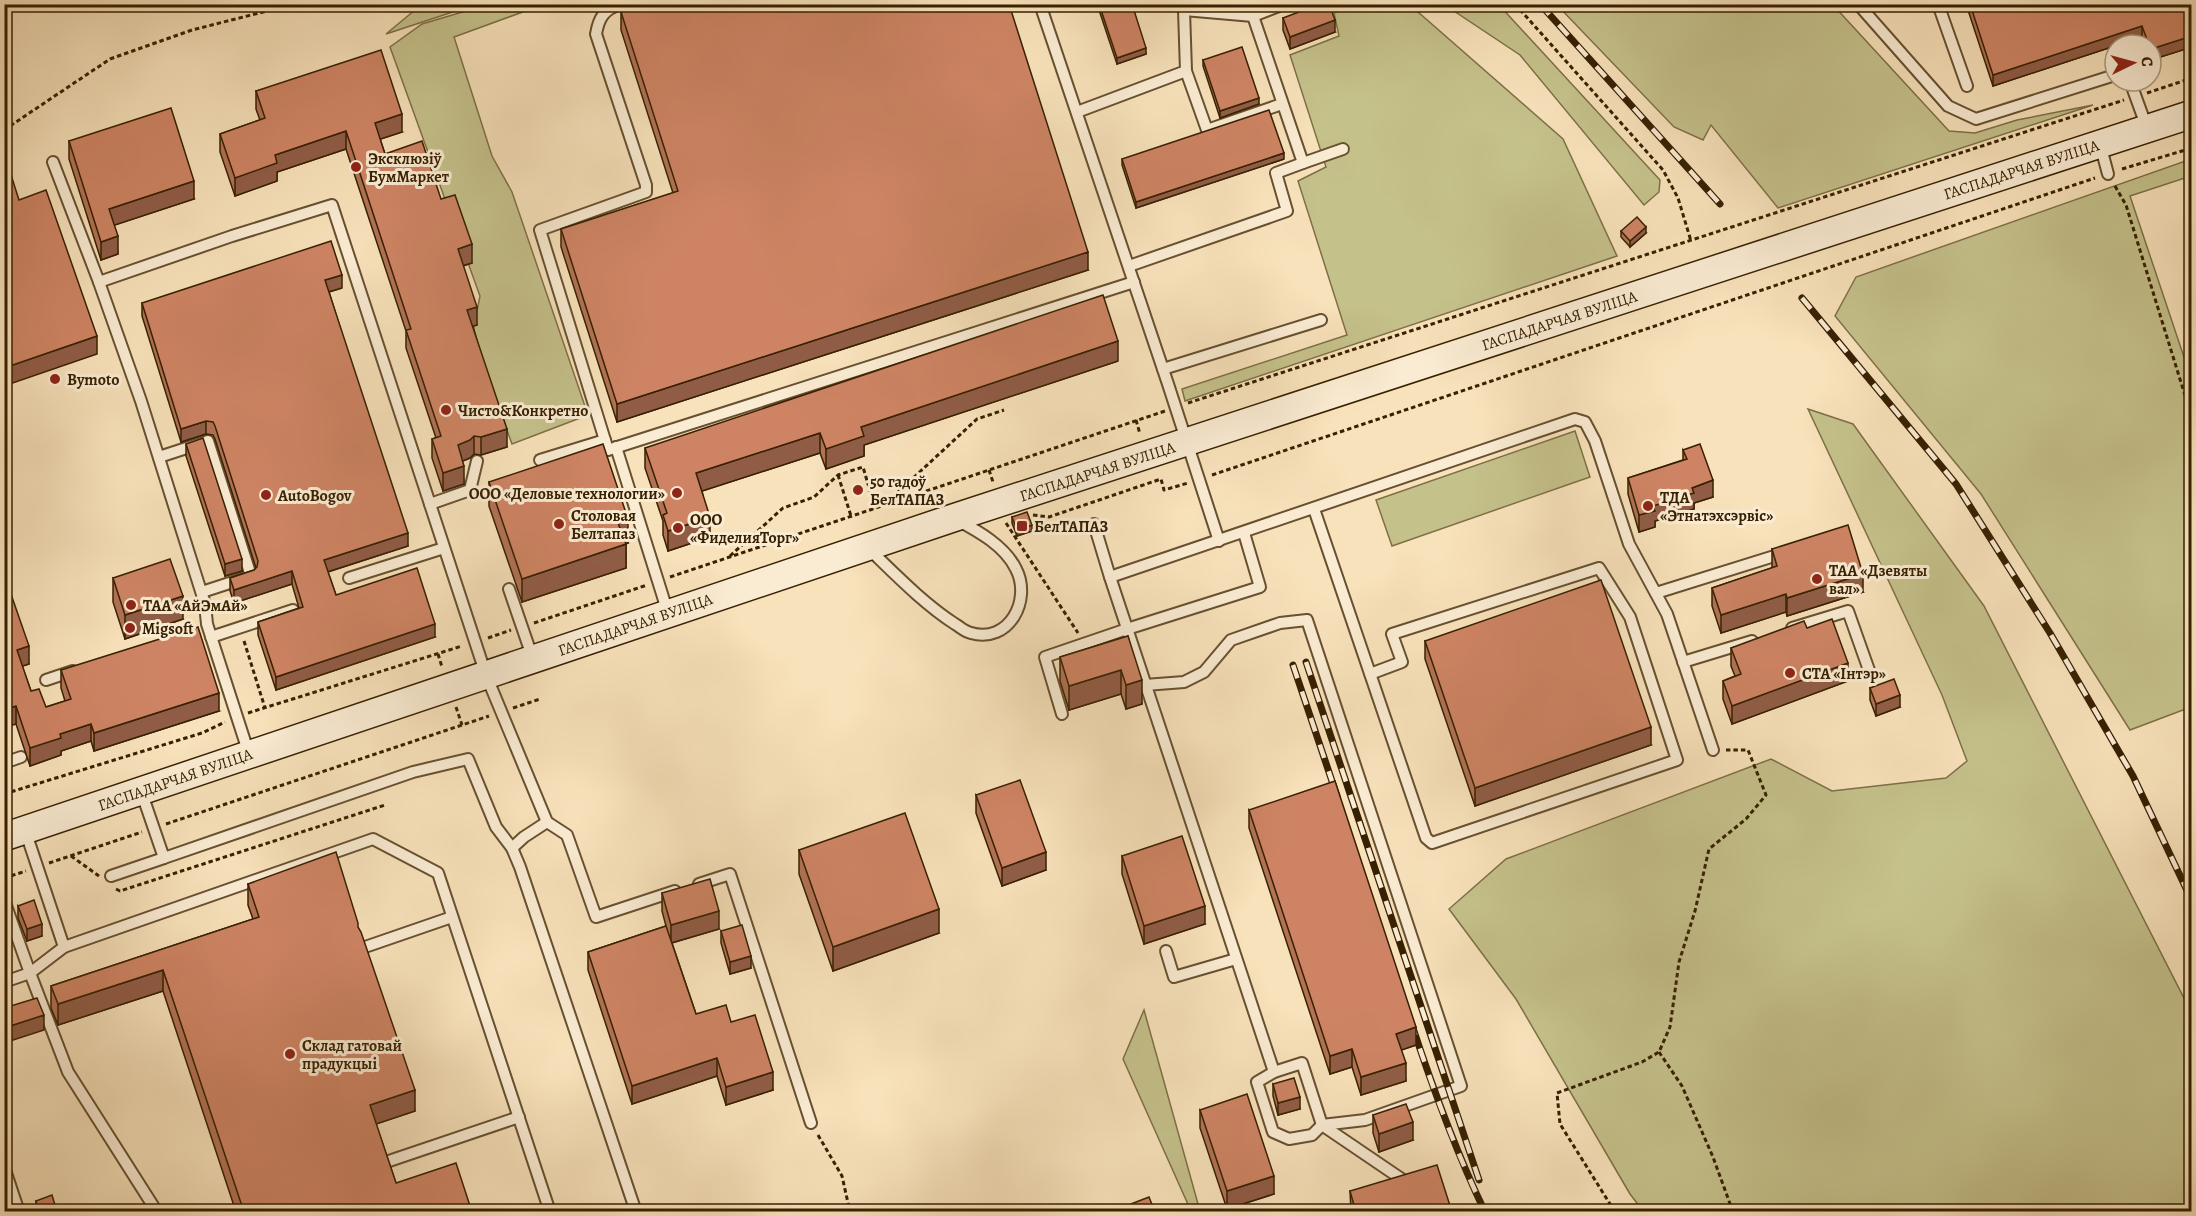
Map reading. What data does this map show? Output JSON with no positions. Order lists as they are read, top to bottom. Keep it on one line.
{"streets":{"street":["ГАСПАДАРЧАЯ ВУЛІЦА"]},"places":{"other":["Эксклюзіў БумМаркет","Bymoto","Чисто&Конкретно","50 гадоў БелТАПАЗ","ООО «Деловые технологии»","AutoBogov","ТДА «Этнатэхсэрвіс»","Столовая Белтапаз","ООО «ФиделияТорг»","ТАА «Дзевяты вал»","ТАА «АйЭмАй»","Migsoft","СТА «Інтэр»","Склад гатовай прадукцыі"],"transit":["БелТАПАЗ"]},"north":"right"}
